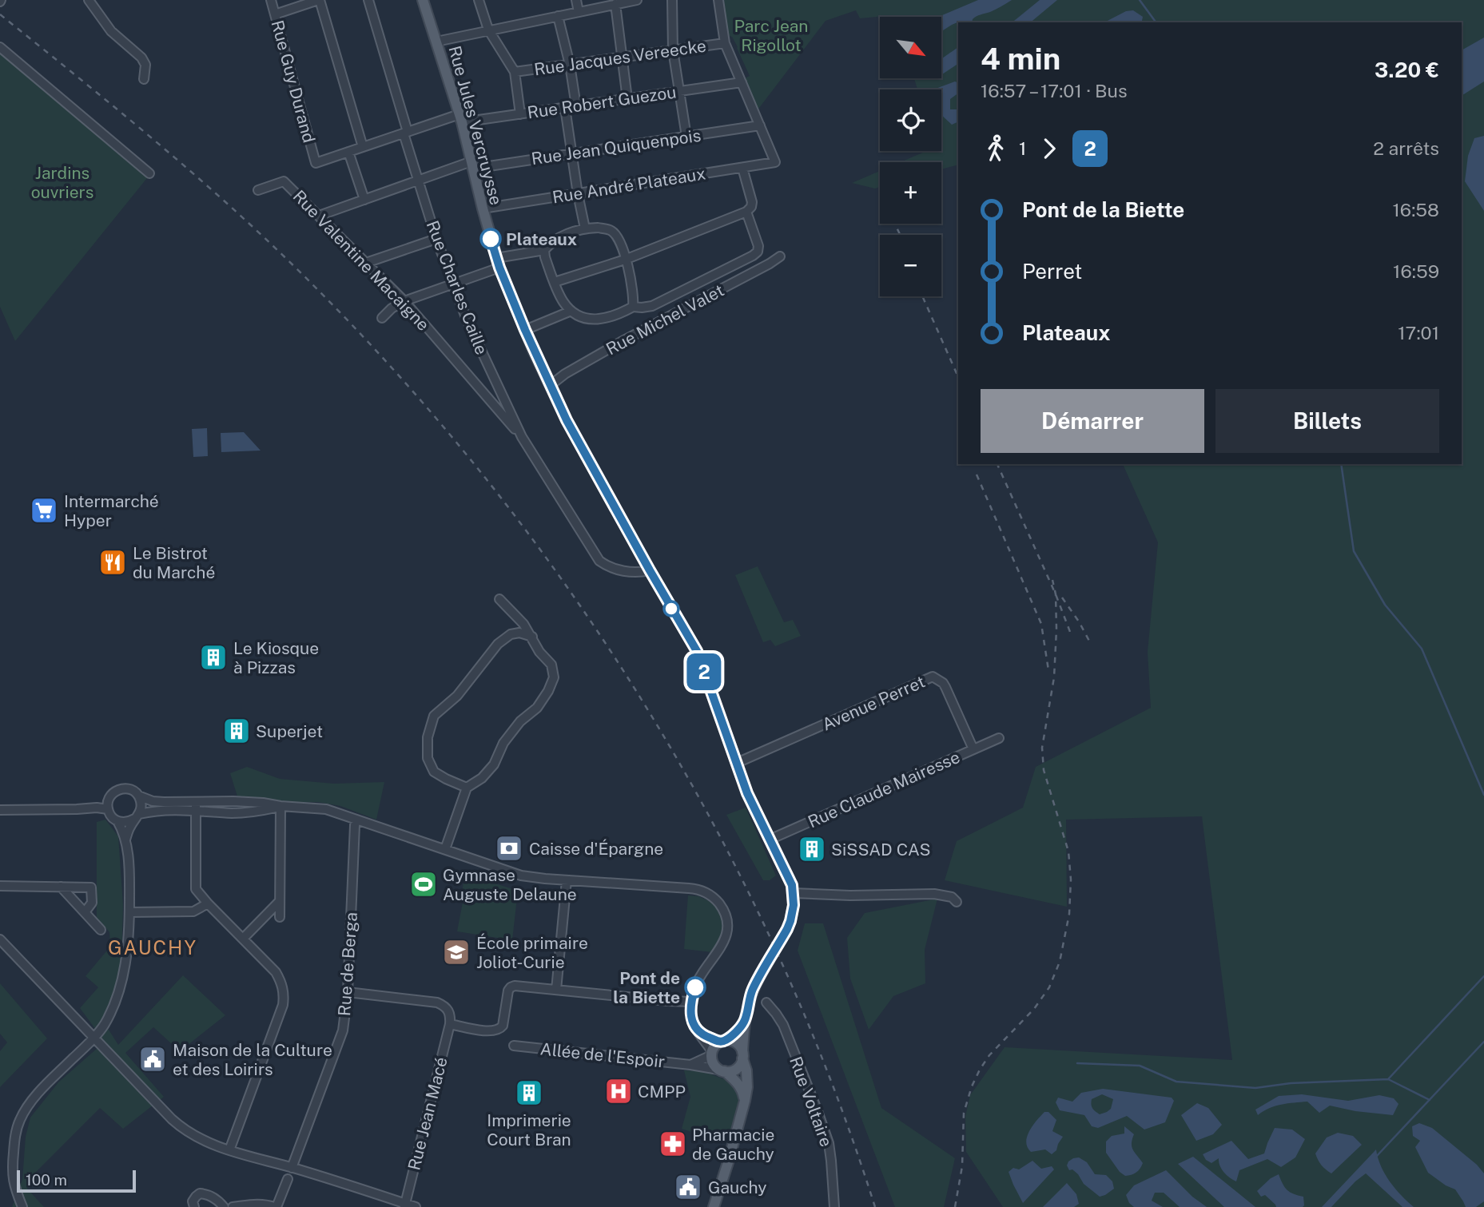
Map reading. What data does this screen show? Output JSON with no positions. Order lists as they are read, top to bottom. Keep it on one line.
{"streets":{"main road":["Rue Jules Vercruysse"],"street":["Rue Jacques Vereecke","Rue Guy Durand","Rue Robert Guezou","Rue Jean Quiquenpois","Rue André Plateaux","Rue Valentine Macaigne","Rue Charles Caille","Rue Michel Valet","Avenue Perret","Rue Claude Mairesse","Rue de Berga","Allée de l'Espoir","Rue Voltaire","Rue Jean Macé"]},"crossings":[["Rue Guy Durand","Rue Robert Guezou"],["Rue Robert Guezou","Rue Jules Vercruysse"],["Rue Robert Guezou","Rue Charles Caille"],["Rue Jules Vercruysse","Rue Jean Quiquenpois"],["Rue Jules Vercruysse","Rue André Plateaux"],["Rue Jules Vercruysse","Rue Michel Valet"],["Rue Jules Vercruysse","Avenue Perret"],["Rue Jules Vercruysse","Rue Claude Mairesse"],["Rue Jules Vercruysse","Allée de l'Espoir"],["Rue Jean Quiquenpois","Rue André Plateaux"],["Rue Jean Quiquenpois","Rue Valentine Macaigne"],["Rue Jean Quiquenpois","Rue Charles Caille"],["Rue Valentine Macaigne","Rue Charles Caille"],["Avenue Perret","Rue Claude Mairesse"]],"districts":["GAUCHY"],"parks":["Parc Jean Rigollot","Jardins ouvriers"],"places":{"other":["Plateaux","Pont de la Biette"],"supermarket":["Intermarché Hyper"],"restaurant":["Le Bistrot du Marché"],"building":["Le Kiosque à Pizzas","Superjet","SiSSAD CAS","Imprimerie Court Bran"],"bank":["Caisse d'Épargne"],"sports":["Gymnase Auguste Delaune"],"school or university":["École primaire Joliot-Curie"],"public building":["Maison de la Culture et des Loirirs","Gauchy"],"hospital":["CMPP"],"pharmacy":["Pharmacie de Gauchy"]},"lines":["bus line 2"],"scale_bar":"100 m","north":"bottom right","page":{"on_map":"2","map_buttons":["+","−"],"heading":["4 min","16:57 – 17:01 · Bus","3.20 €"],"legs":["1","2","2 arrêts"],"list":[{"name":"Pont de la Biette","value":"16:58"},{"name":"Perret","value":"16:59"},{"name":"Plateaux","value":"17:01"}],"buttons":["Démarrer","Billets"],"scale":"100 m"}}
